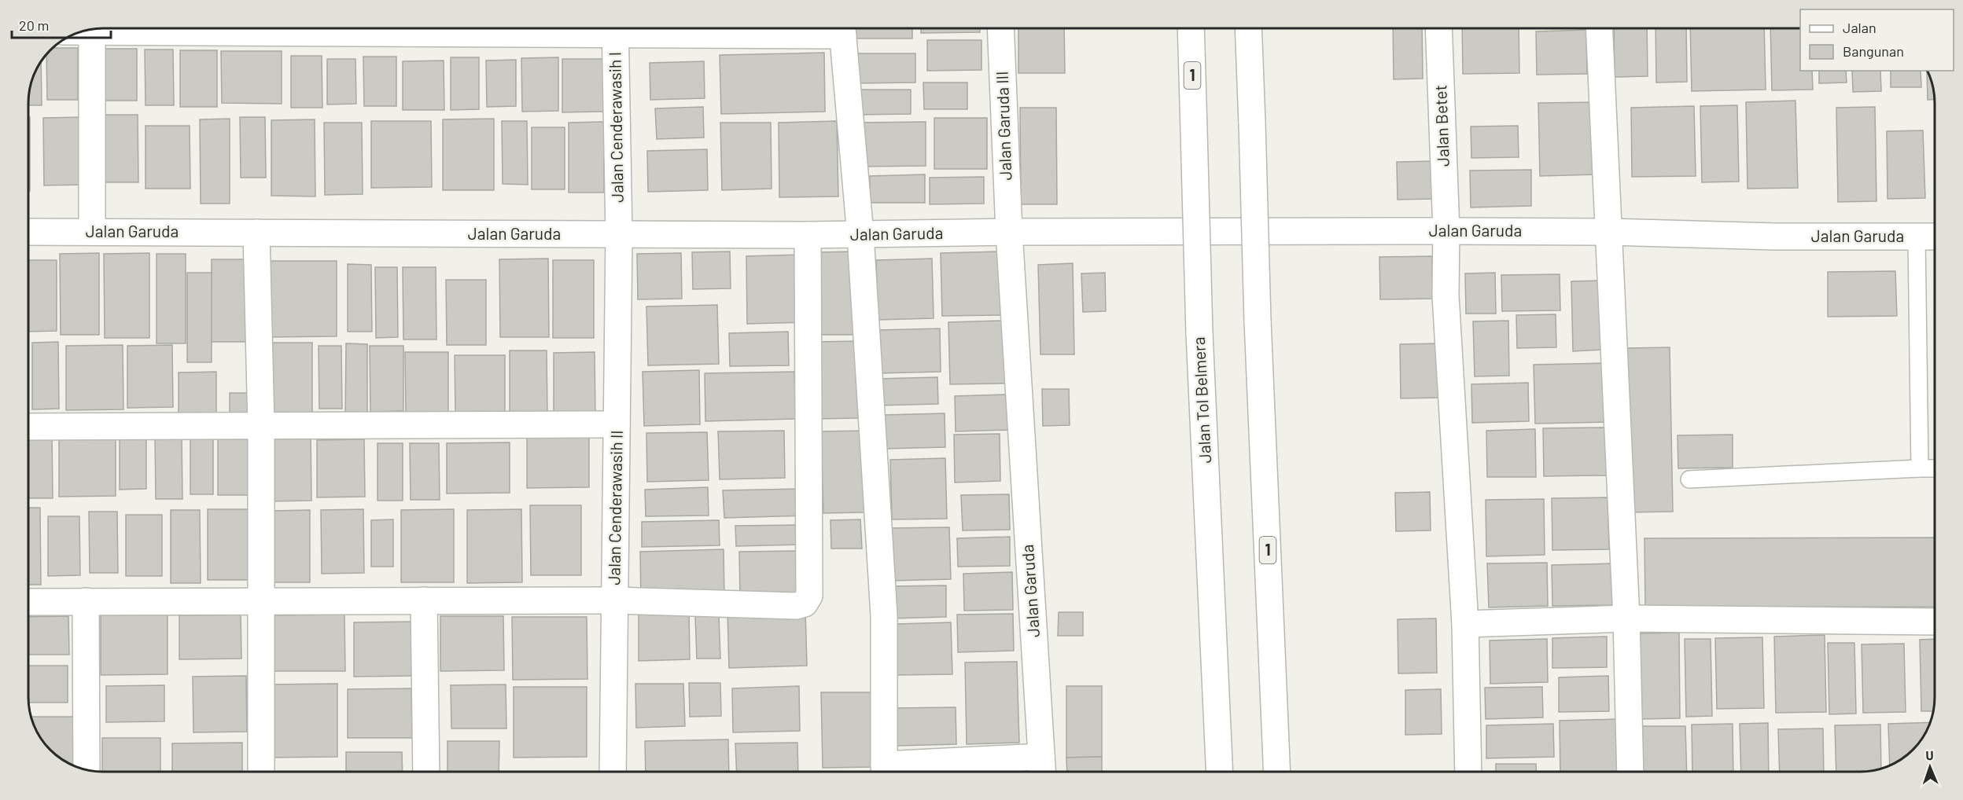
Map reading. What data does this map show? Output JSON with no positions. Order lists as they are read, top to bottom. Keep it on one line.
{"streets":{"main road":["1","Jalan Garuda III","Jalan Betet","Jalan Cenderawasih I","Jalan Garuda","Jalan Tol Belmera","Jalan Cenderawasih II"]},"crossings":[["Jalan Garuda III","Jalan Garuda"],["Jalan Betet","Jalan Garuda"],["Jalan Cenderawasih I","Jalan Garuda"],["Jalan Cenderawasih I","Jalan Cenderawasih II"],["Jalan Garuda","Jalan Cenderawasih II"]],"legend":["Jalan","Bangunan"],"scale_bar":"20 m","north":"top"}
